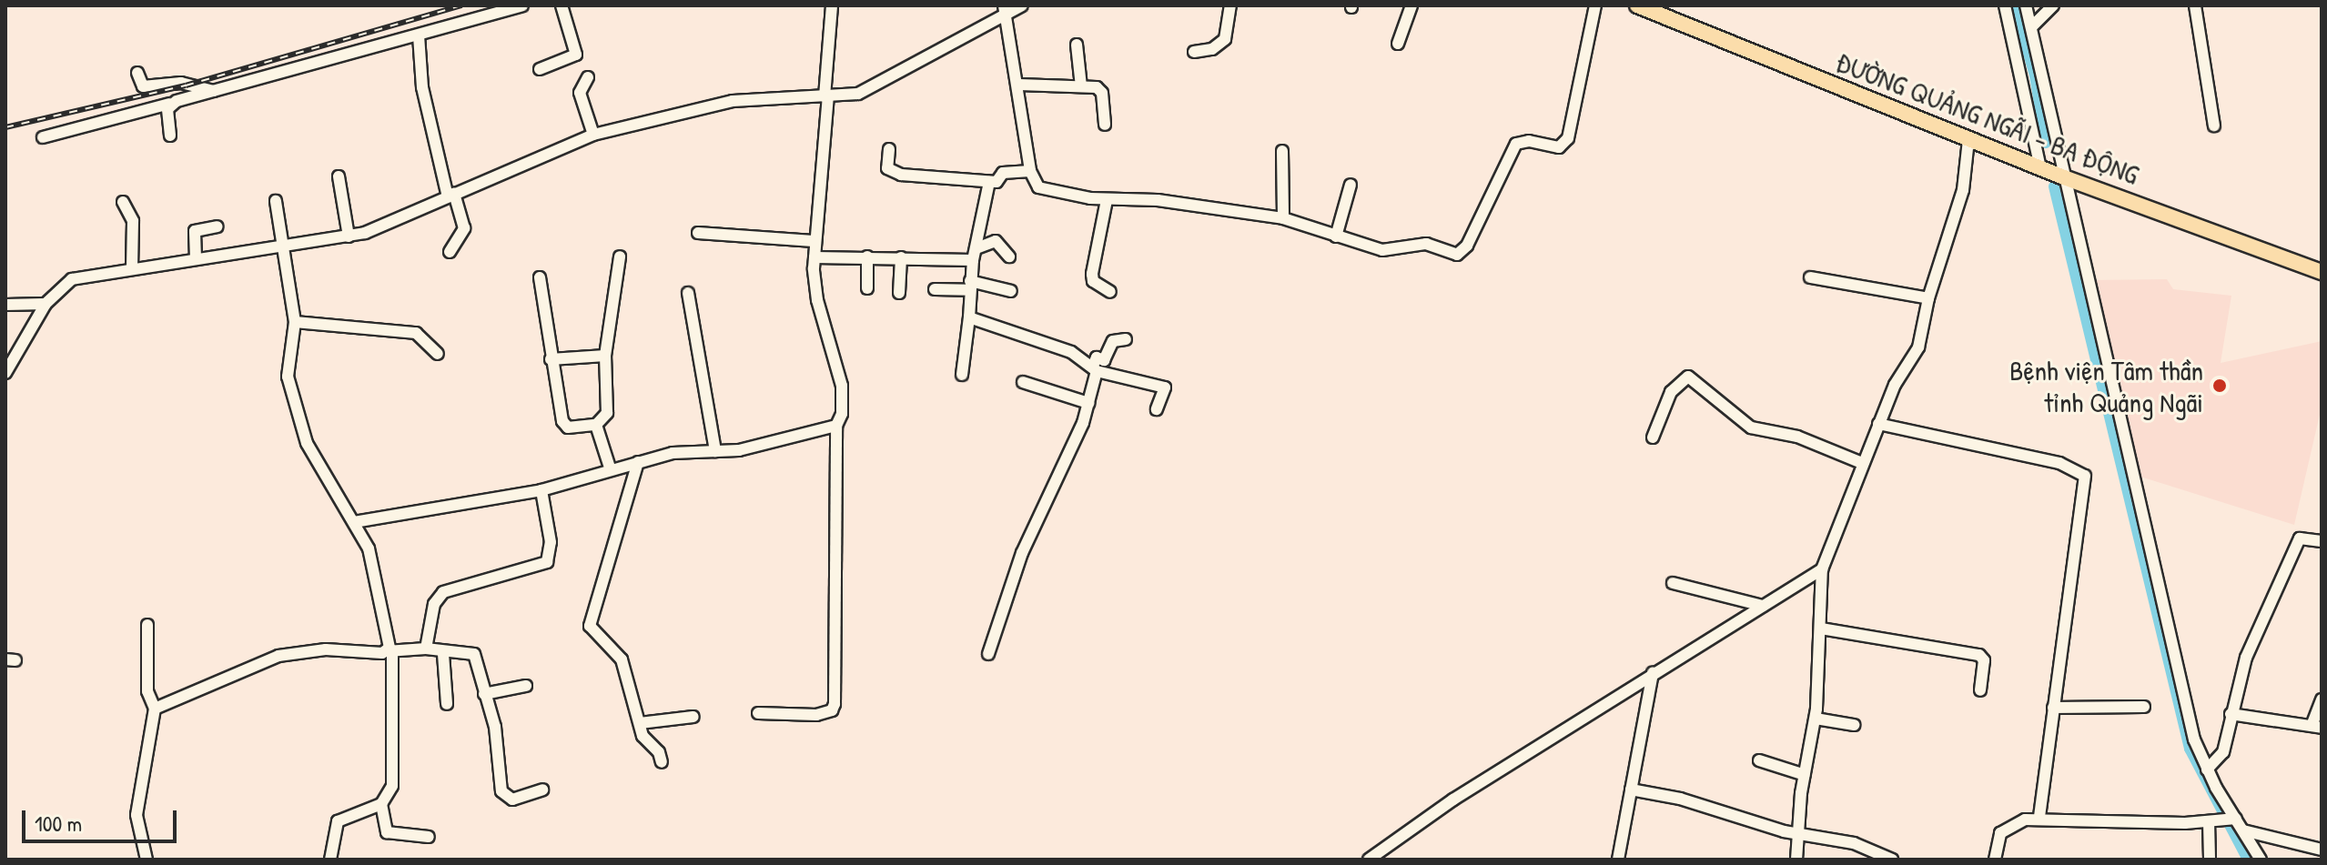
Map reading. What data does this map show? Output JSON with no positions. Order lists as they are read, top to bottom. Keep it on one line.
{"streets":{"main road":["ĐƯỜNG QUẢNG NGÃI - BA ĐỘNG"]},"places":["Bệnh viện Tâm thần tỉnh Quảng Ngãi"],"scale_bar":"100 m"}
